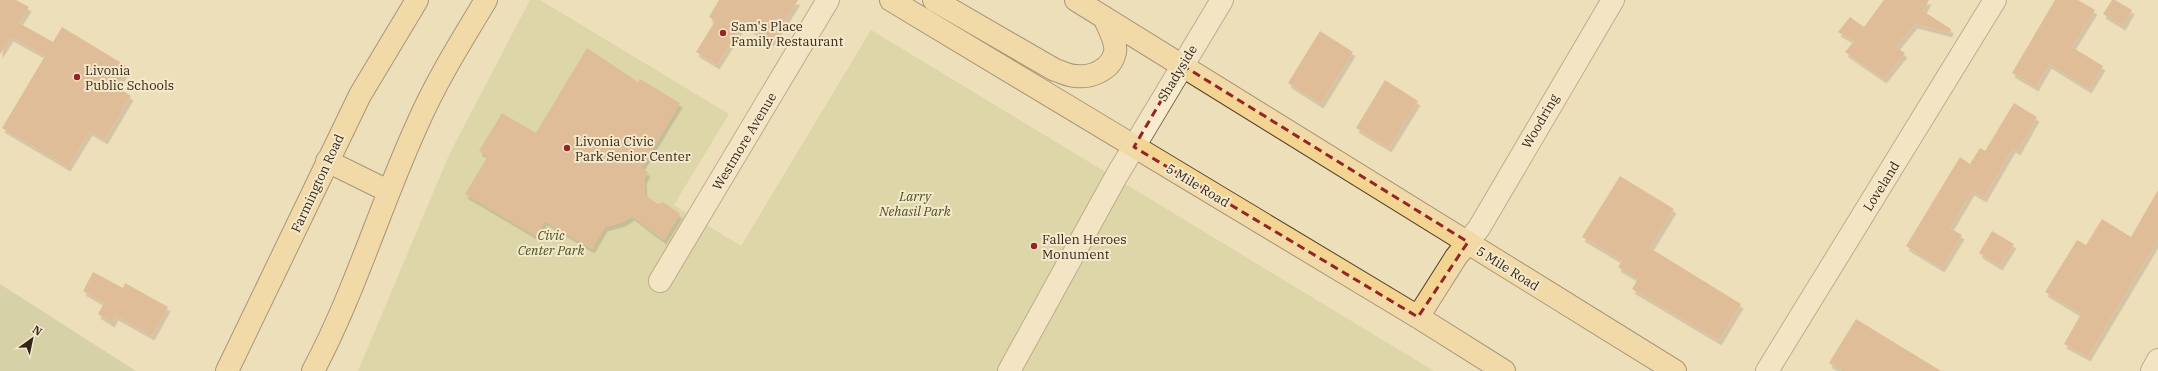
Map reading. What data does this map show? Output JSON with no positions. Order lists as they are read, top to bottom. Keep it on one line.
{"streets":{"main road":["Farmington Road","5 Mile Road"],"street":["Shadyside","Woodring","Westmore Avenue","Loveland"]},"crossings":[["Shadyside","5 Mile Road"],["Woodring","5 Mile Road"]],"parks":["Larry Nehasil Park","Civic Center Park"],"places":["Sam's Place Family Restaurant","Livonia Public Schools","Livonia Civic Park Senior Center","Fallen Heroes Monument"],"north":"top right"}
